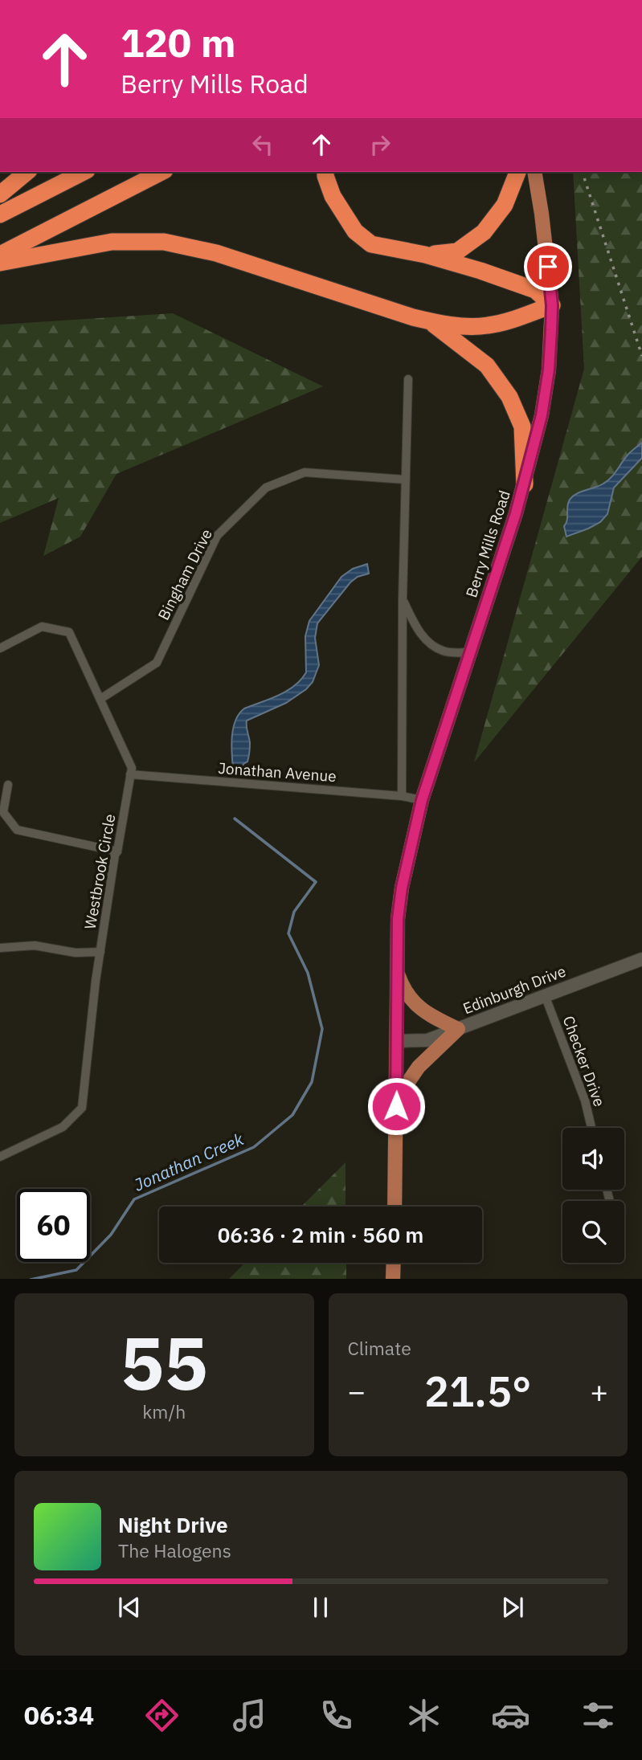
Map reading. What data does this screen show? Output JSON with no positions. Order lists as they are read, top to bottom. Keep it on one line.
{"streets":{"main road":["Berry Mills Road"],"street":["Bingham Drive","Jonathan Avenue","Westbrook Circle","Edinburgh Drive","Checker Drive"]},"crossings":[["Berry Mills Road","Jonathan Avenue"],["Berry Mills Road","Edinburgh Drive"],["Bingham Drive","Westbrook Circle"],["Jonathan Avenue","Westbrook Circle"],["Edinburgh Drive","Checker Drive"]],"water":["Jonathan Creek"],"page":{"turn":["120 m","Berry Mills Road"],"limit":"60","trip":"06:36 · 2 min · 560 m","tile":[["55","km/h"],"Climate"],"heat":["−","21.5°","+"],"song":["Night Drive","The Halogens"],"tabs":"06:34"}}
